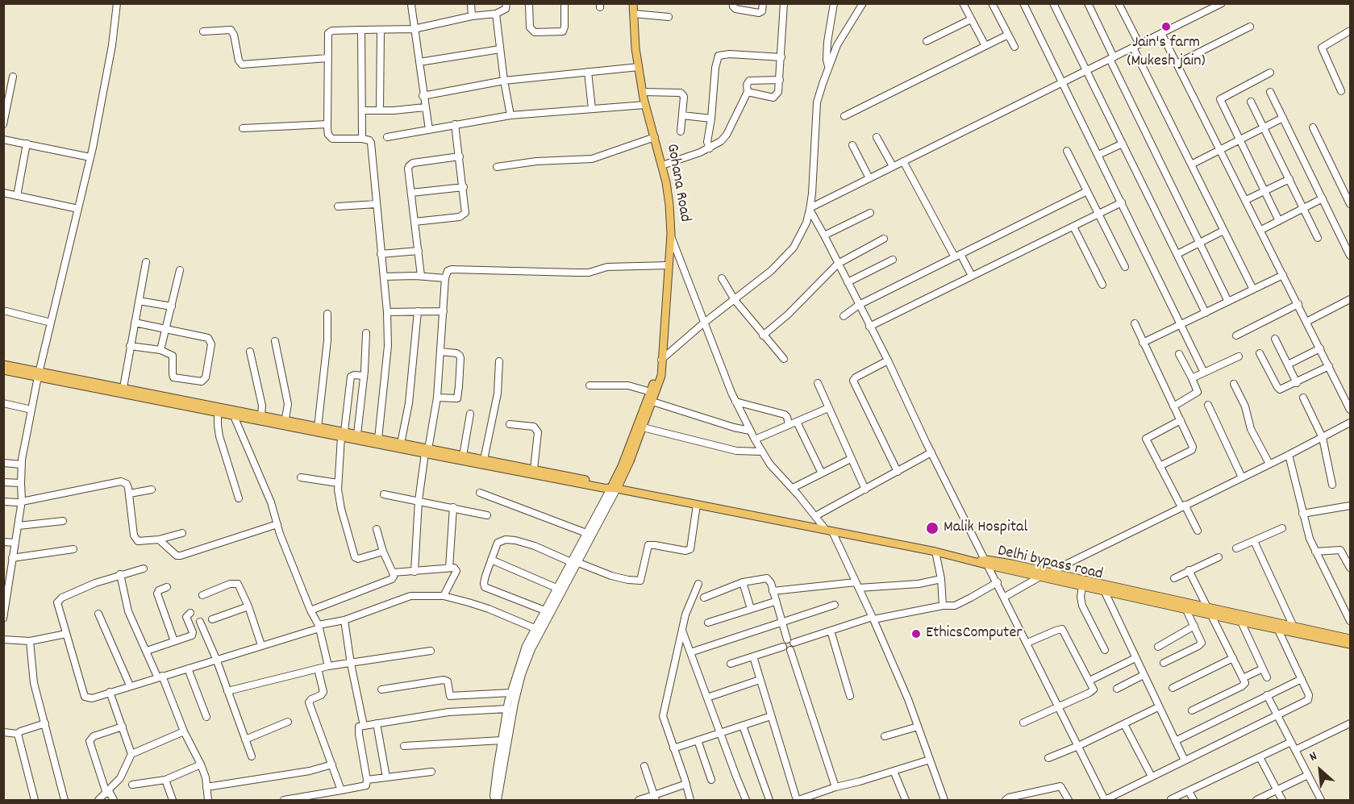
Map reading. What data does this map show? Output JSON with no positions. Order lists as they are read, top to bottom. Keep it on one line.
{"streets":{"main road":["Gohana Road","Delhi bypass road"]},"places":["Jain's farm (Mukesh jain)","Malik Hospital","EthicsComputer"],"north":"top left"}
